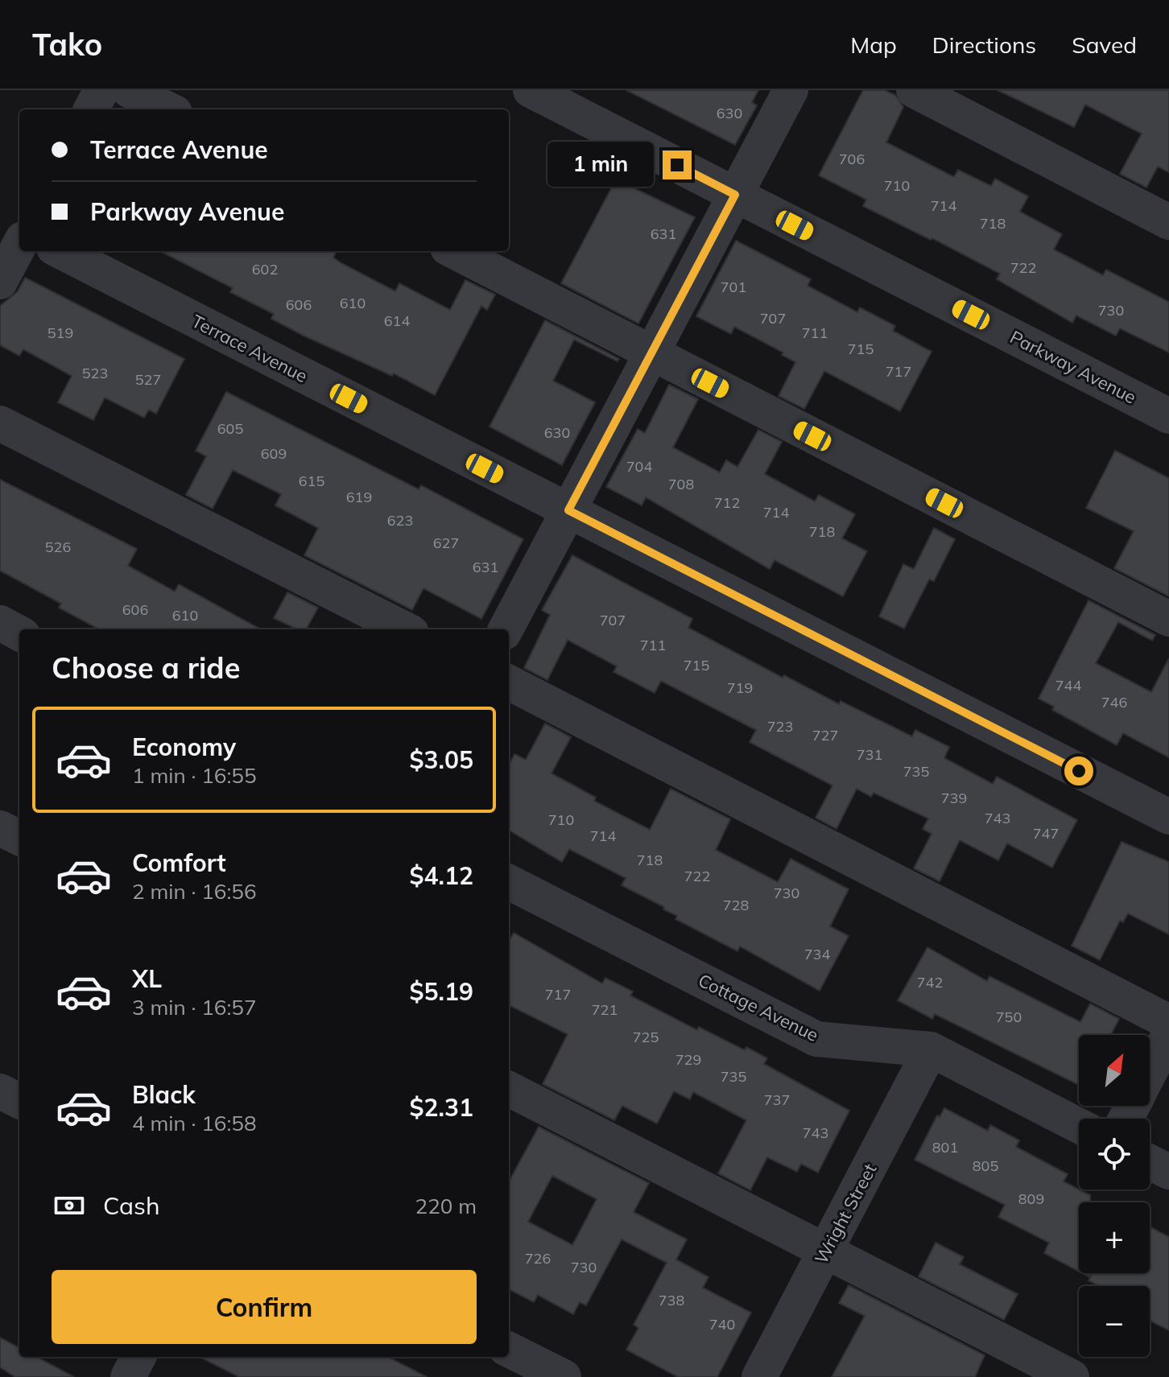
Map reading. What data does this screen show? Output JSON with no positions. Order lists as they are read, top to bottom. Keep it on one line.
{"streets":{"street":["Terrace Avenue","Parkway Avenue","Cottage Avenue","Wright Street"]},"crossings":[["Cottage Avenue","Wright Street"]],"house_numbers":["630","706","710","714","718","631","722","602","701","610","606","730","707","614","519","711","715","717","523","527","605","630","609","704","615","708","619","712","714","623","718","627","526","631","606","610","707","711","715","744","719","746","723","727","731","735","739","743","710","747","714","718","722","730","728","734","742","717","721","750","725","729","735","737","743","801","805","809","726","730","738","740"],"north":"top right","page":{"header":"Tako","nav":["Map","Directions","Saved"],"banner":["Terrace Avenue","Parkway Avenue"],"bubble":"1 min","heading":"Choose a ride","list":[{"name":"Economy","note":"1 min · 16:55","value":"$3.05"},{"name":"Comfort","note":"2 min · 16:56","value":"$4.12"},{"name":"XL","note":"3 min · 16:57","value":"$5.19"},{"name":"Black","note":"4 min · 16:58","value":"$2.31"}],"map_buttons":["+","−"],"pay":["Cash","220 m"],"buttons":"Confirm"}}
